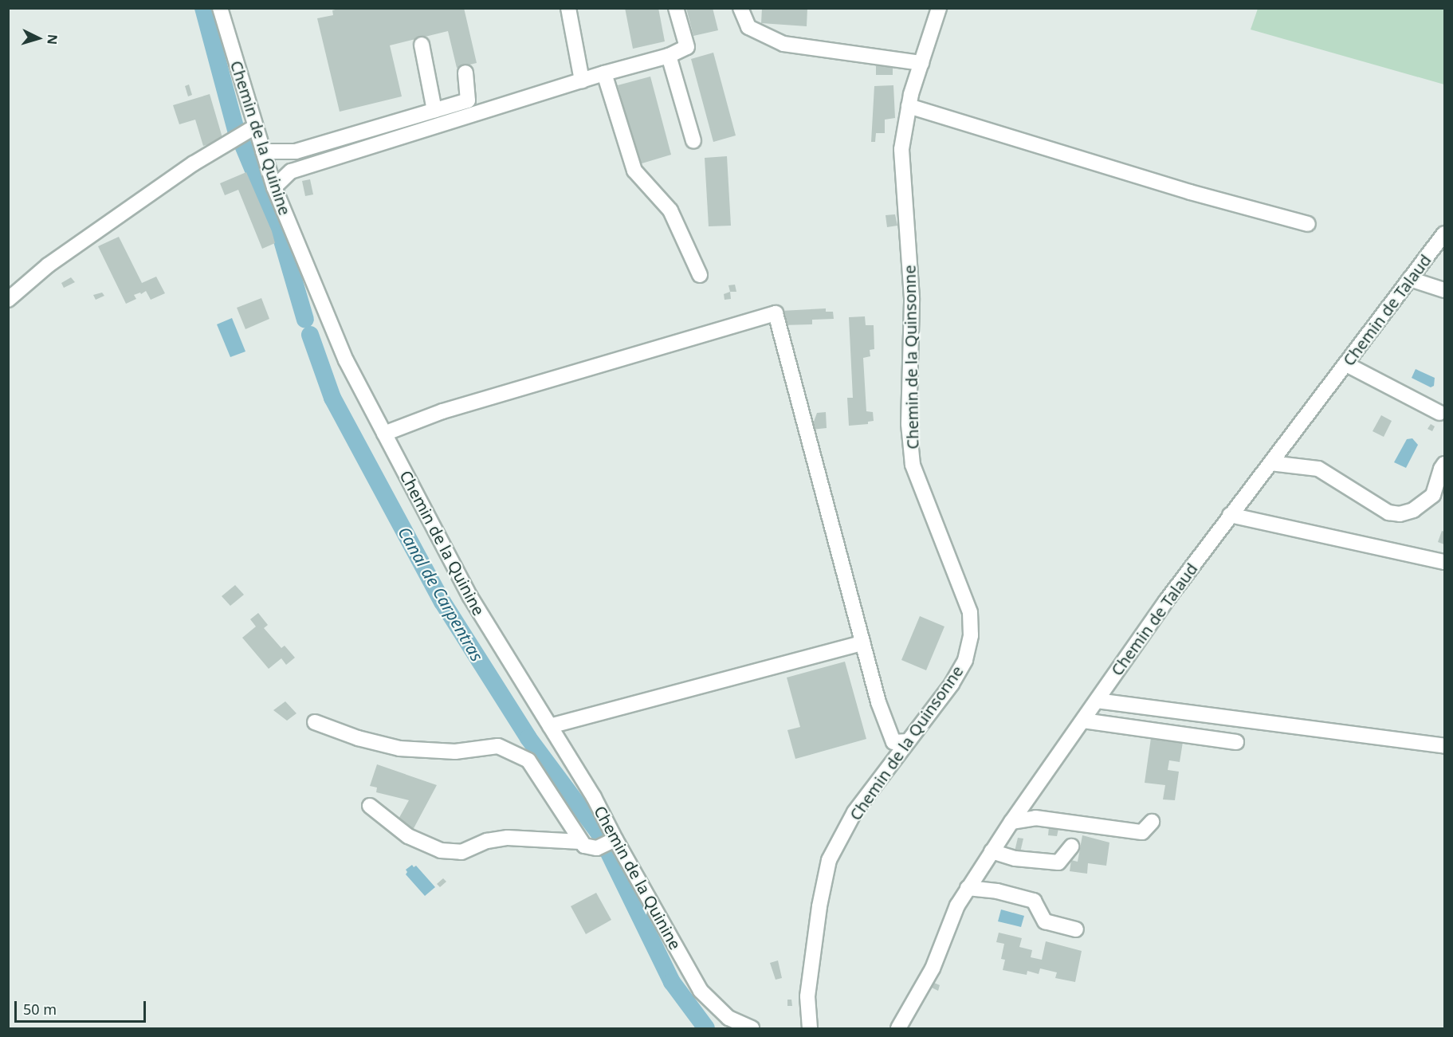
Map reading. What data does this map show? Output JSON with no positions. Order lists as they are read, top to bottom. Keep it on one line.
{"streets":{"street":["Chemin de la Quinine","Chemin de Talaud","Chemin de la Quinsonne"]},"water":["Canal de Carpentras"],"scale_bar":"50 m","north":"right"}
